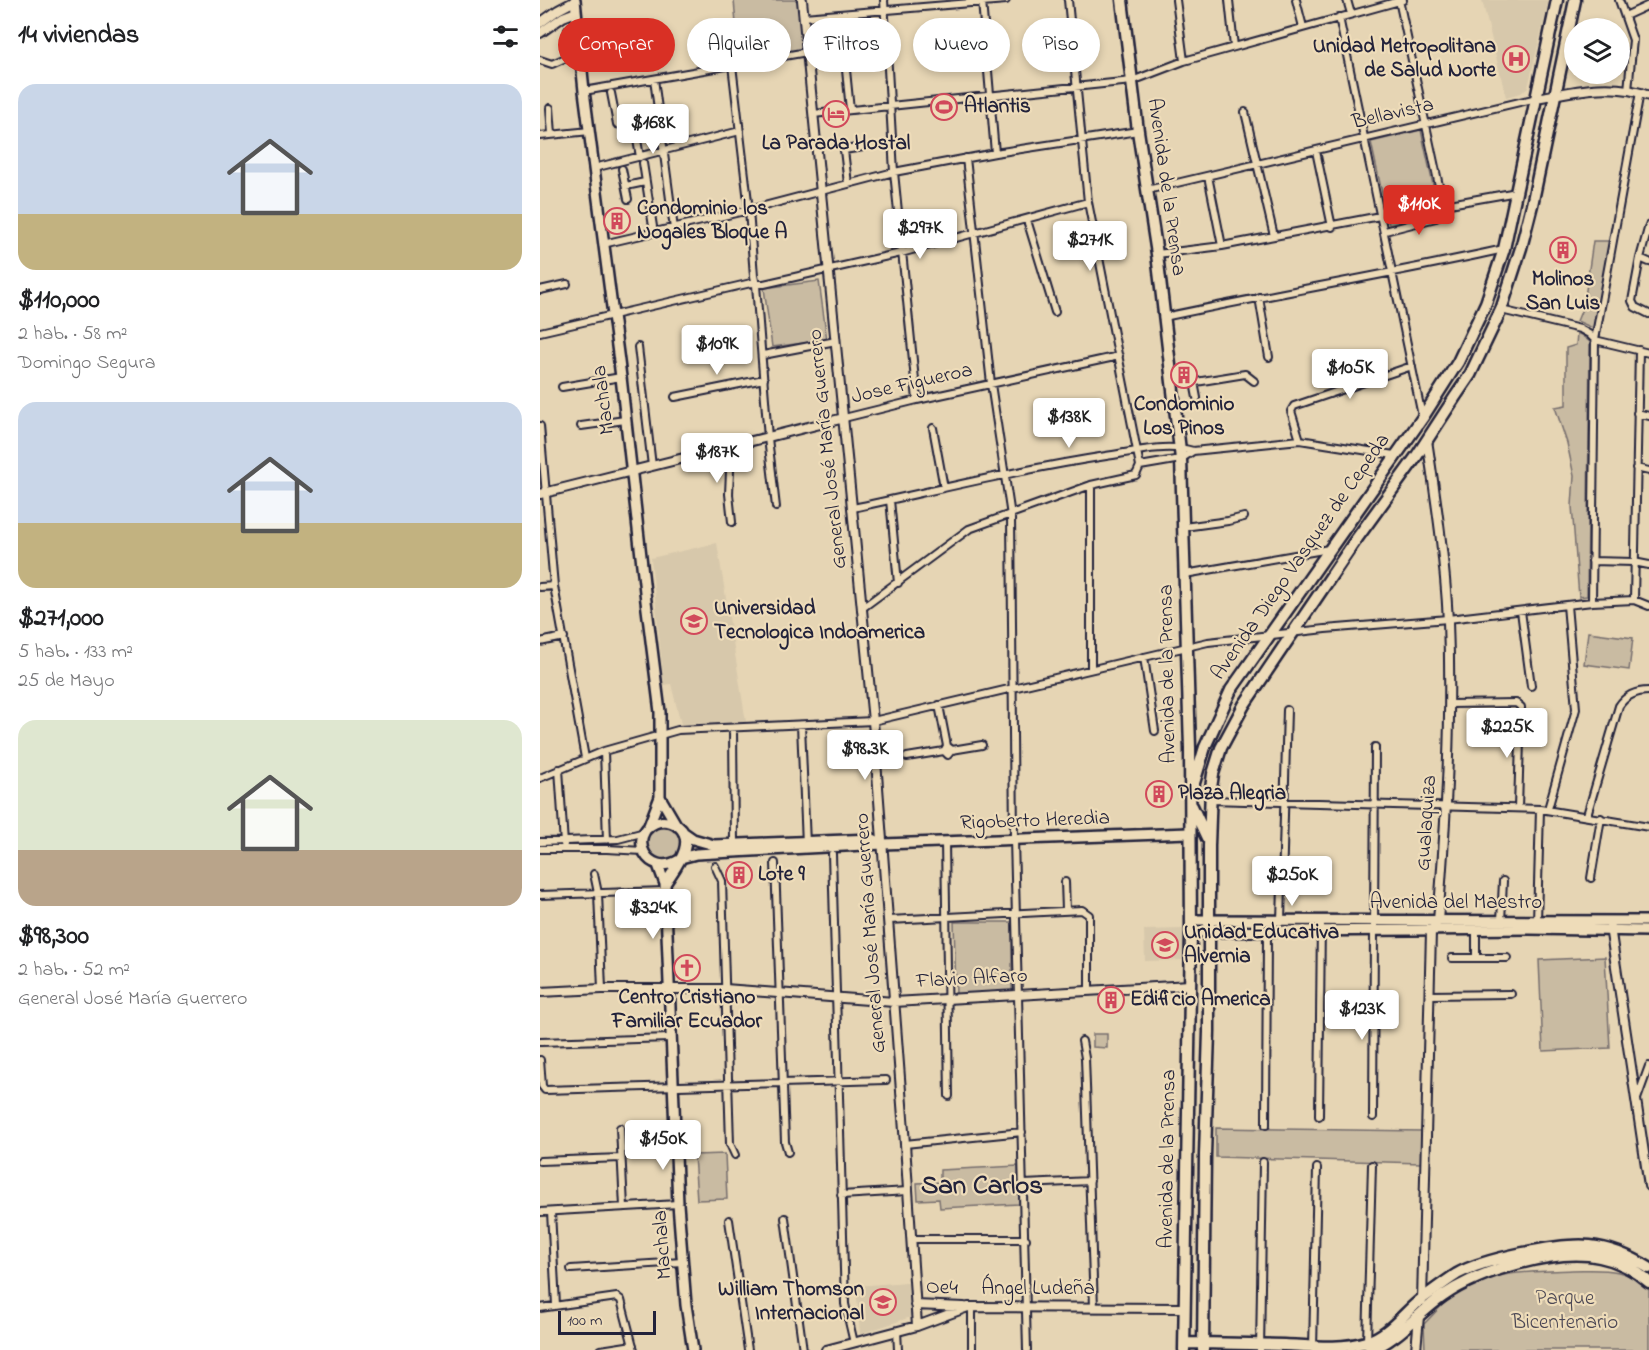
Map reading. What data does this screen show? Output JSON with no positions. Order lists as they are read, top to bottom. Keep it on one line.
{"streets":{"main road":["Avenida de la Prensa","Machala","Avenida Diego Vasquez de Cepeda","Rigoberto Heredia","Avenida del Maestro"],"street":["Bellavista","Jose Figueroa","General José María Guerrero","Gualaquiza","Flavio Alfaro","Oe4","Ángel Ludeña"]},"crossings":[["Bellavista","Avenida de la Prensa"],["Bellavista","Avenida Diego Vasquez de Cepeda"],["Avenida de la Prensa","Avenida Diego Vasquez de Cepeda"],["Avenida de la Prensa","Rigoberto Heredia"],["Avenida de la Prensa","Avenida del Maestro"],["Avenida de la Prensa","Flavio Alfaro"],["Avenida de la Prensa","Ángel Ludeña"],["Jose Figueroa","Machala"],["Jose Figueroa","General José María Guerrero"],["Machala","Rigoberto Heredia"],["Machala","Flavio Alfaro"],["General José María Guerrero","Rigoberto Heredia"],["General José María Guerrero","Flavio Alfaro"],["General José María Guerrero","Oe4"],["General José María Guerrero","Ángel Ludeña"],["Avenida Diego Vasquez de Cepeda","Gualaquiza"],["Gualaquiza","Avenida del Maestro"],["Oe4","Ángel Ludeña"]],"districts":["San Carlos"],"parks":["Parque Bicentenario"],"places":{"hospital":["Unidad Metropolitana de Salud Norte"],"sports":["Atlantis"],"hotel":["La Parada Hostal"],"building":["Condominio los Nogales Bloque A","Molinos San Luis","Condominio Los Pinos","Plaza Alegria","Lote 9","Edificio America"],"school or university":["Universidad Tecnologica Indoamerica","Unidad Educativa Alvernia","William Thomson Internacional"],"church":["Centro Cristiano Familiar Ecuador"]},"scale_bar":"100 m","page":{"heading":"14 viviendas","chip":["Comprar","Alquilar","Filtros","Nuevo","Piso"],"list":[{"name":"$110,000","note":"2 hab. · 58 m² · Domingo Segura"},{"name":"$271,000","note":"5 hab. · 133 m² · 25 de Mayo"},{"name":"$98,300","note":"2 hab. · 52 m² · General José María Guerrero"}],"price":["$168K","$110K","$297K","$271K","$109K","$105K","$138K","$187K","$225K","$98.3K","$250K","$324K","$123K","$150K"],"scale":"100 m"}}
